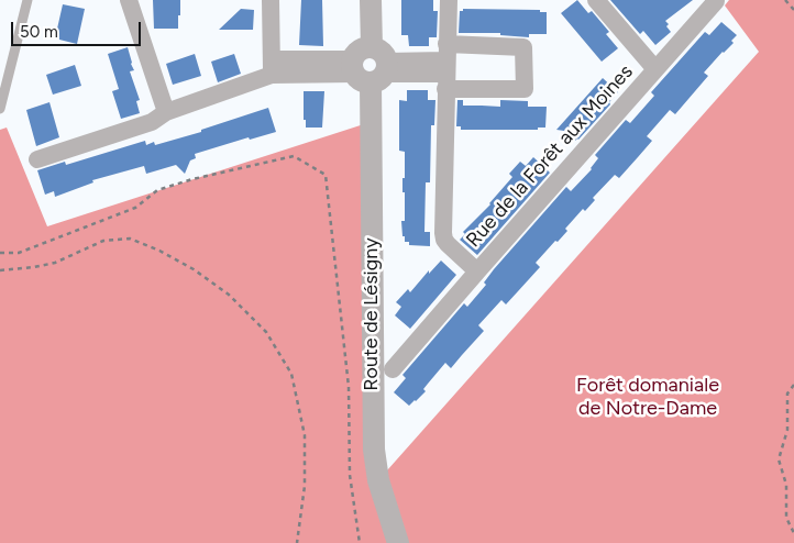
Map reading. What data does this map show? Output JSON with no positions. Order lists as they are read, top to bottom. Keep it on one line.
{"streets":{"street":["Rue de la Forêt aux Moines","Route de Lésigny"]},"parks":["Forêt domaniale de Notre-Dame"],"scale_bar":"50 m"}
